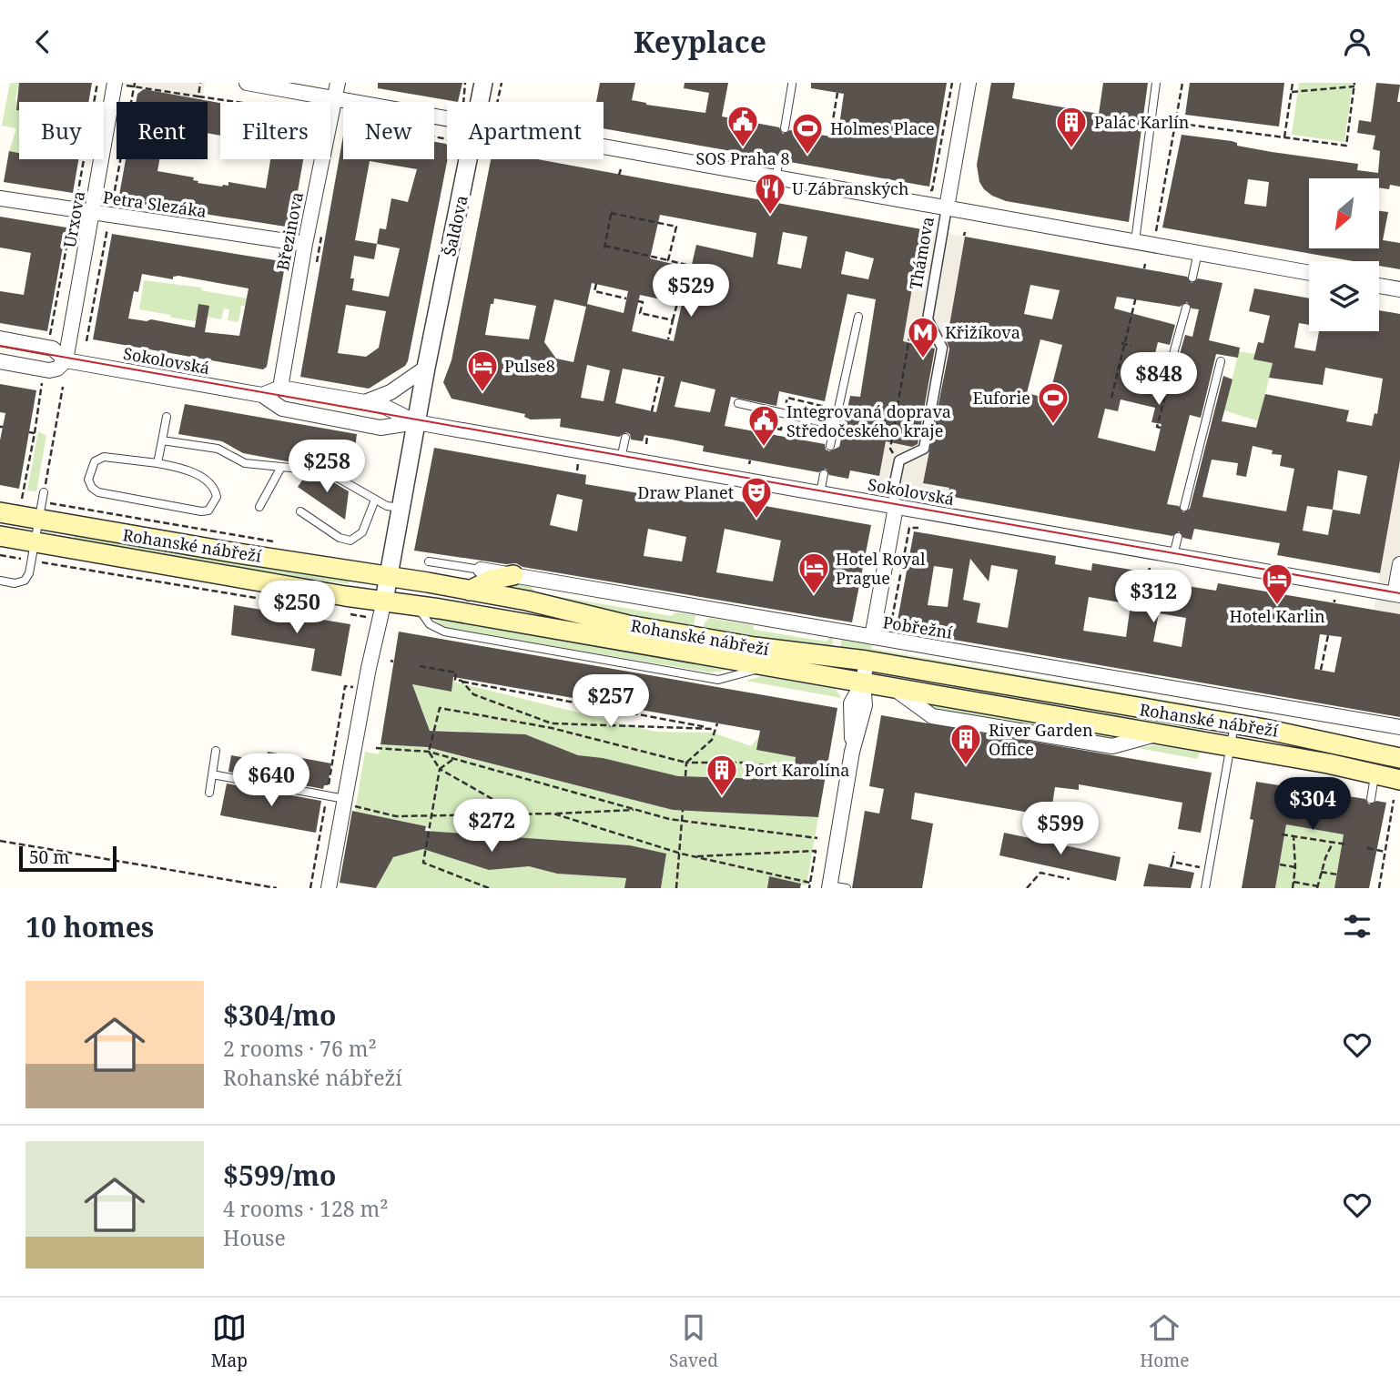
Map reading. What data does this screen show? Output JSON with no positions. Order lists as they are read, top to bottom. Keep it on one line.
{"streets":{"main road":["Rohanské nábřeží"],"street":["Petra Slezáka","Urxova","Šaldova","Březinova","Thámova","Sokolovská","Pobřežní"]},"crossings":[["Petra Slezáka","Urxova"],["Petra Slezáka","Březinova"],["Urxova","Sokolovská"],["Šaldova","Sokolovská"],["Šaldova","Rohanské nábřeží"],["Březinova","Sokolovská"]],"places":{"public building":["SOS Praha 8","Integrovaná doprava Středočeského kraje"],"building":["Palác Karlín","River Garden Office","Port Karolína"],"sports":["Holmes Place","Euforie"],"restaurant":["U Zábranských"],"metro station":["Křižíkova"],"hotel":["Pulse8","Hotel Royal Prague","Hotel Karlin"],"theatre":["Draw Planet"]},"scale_bar":"50 m","north":"bottom left","page":{"header":"Keyplace","chip":["Buy","Rent","Filters","New","Apartment"],"price":["$529","$848","$258","$312","$250","$257","$640","$304","$272","$599"],"scale":"50 m","heading":"10 homes","list":[{"name":"$304/mo","note":"2 rooms · 76 m² · Rohanské nábřeží"},{"name":"$599/mo","note":"4 rooms · 128 m² · House"}],"tabs":["Map","Saved","Home"]}}
